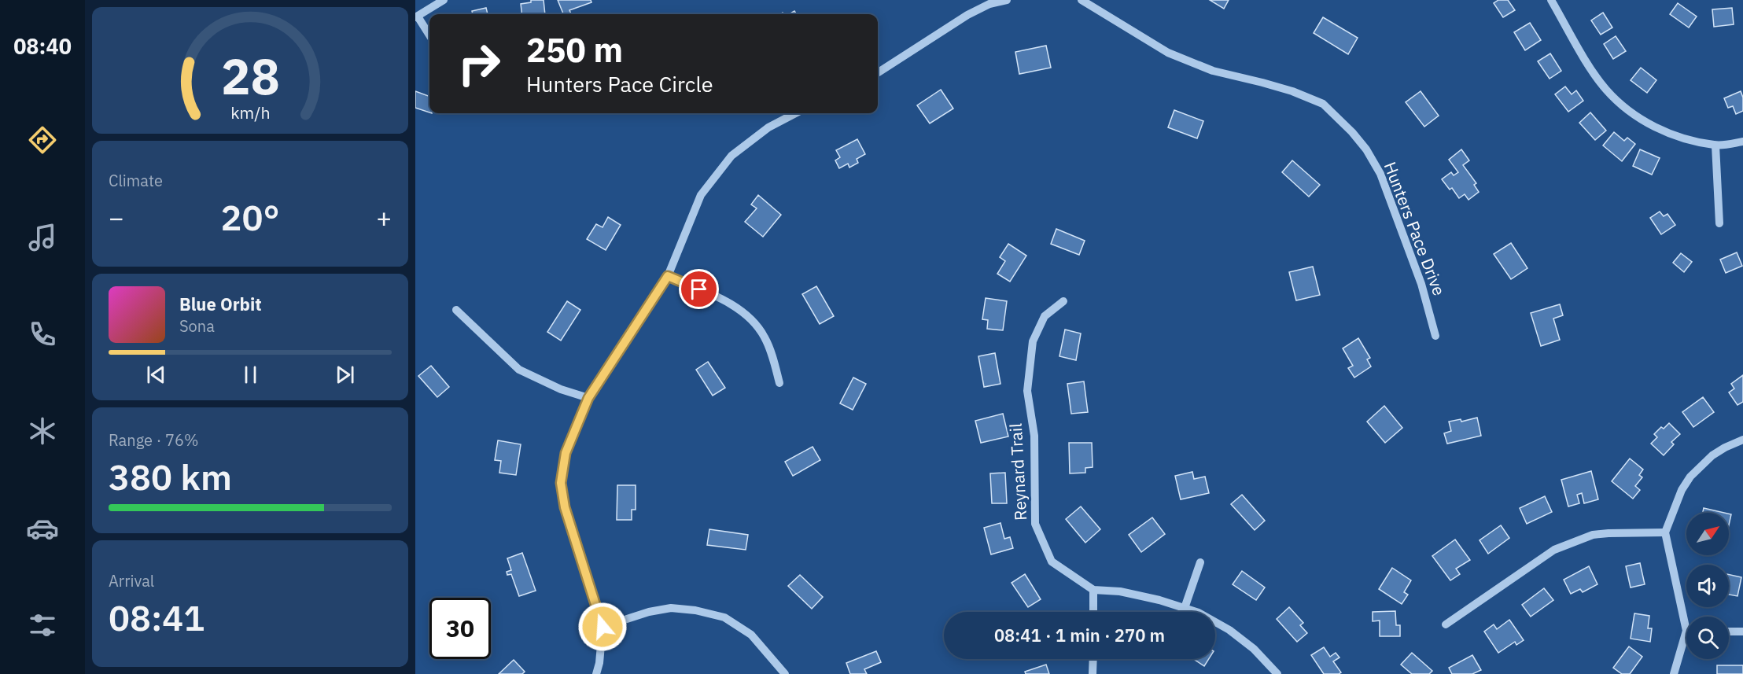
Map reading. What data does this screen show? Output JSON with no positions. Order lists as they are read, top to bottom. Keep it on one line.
{"streets":{"street":["Hunters Pace Drive","Reynard Trail"]},"north":"top right","page":{"tabs":"08:40","turn":["250 m","Hunters Pace Circle"],"tile":["Climate",["Range · 76%","380 km"],["Arrival","08:41"]],"heat":["−","20°","+"],"song":["Blue Orbit","Sona"],"limit":"30","trip":"08:41 · 1 min · 270 m","gauge":["28","km/h"]}}
